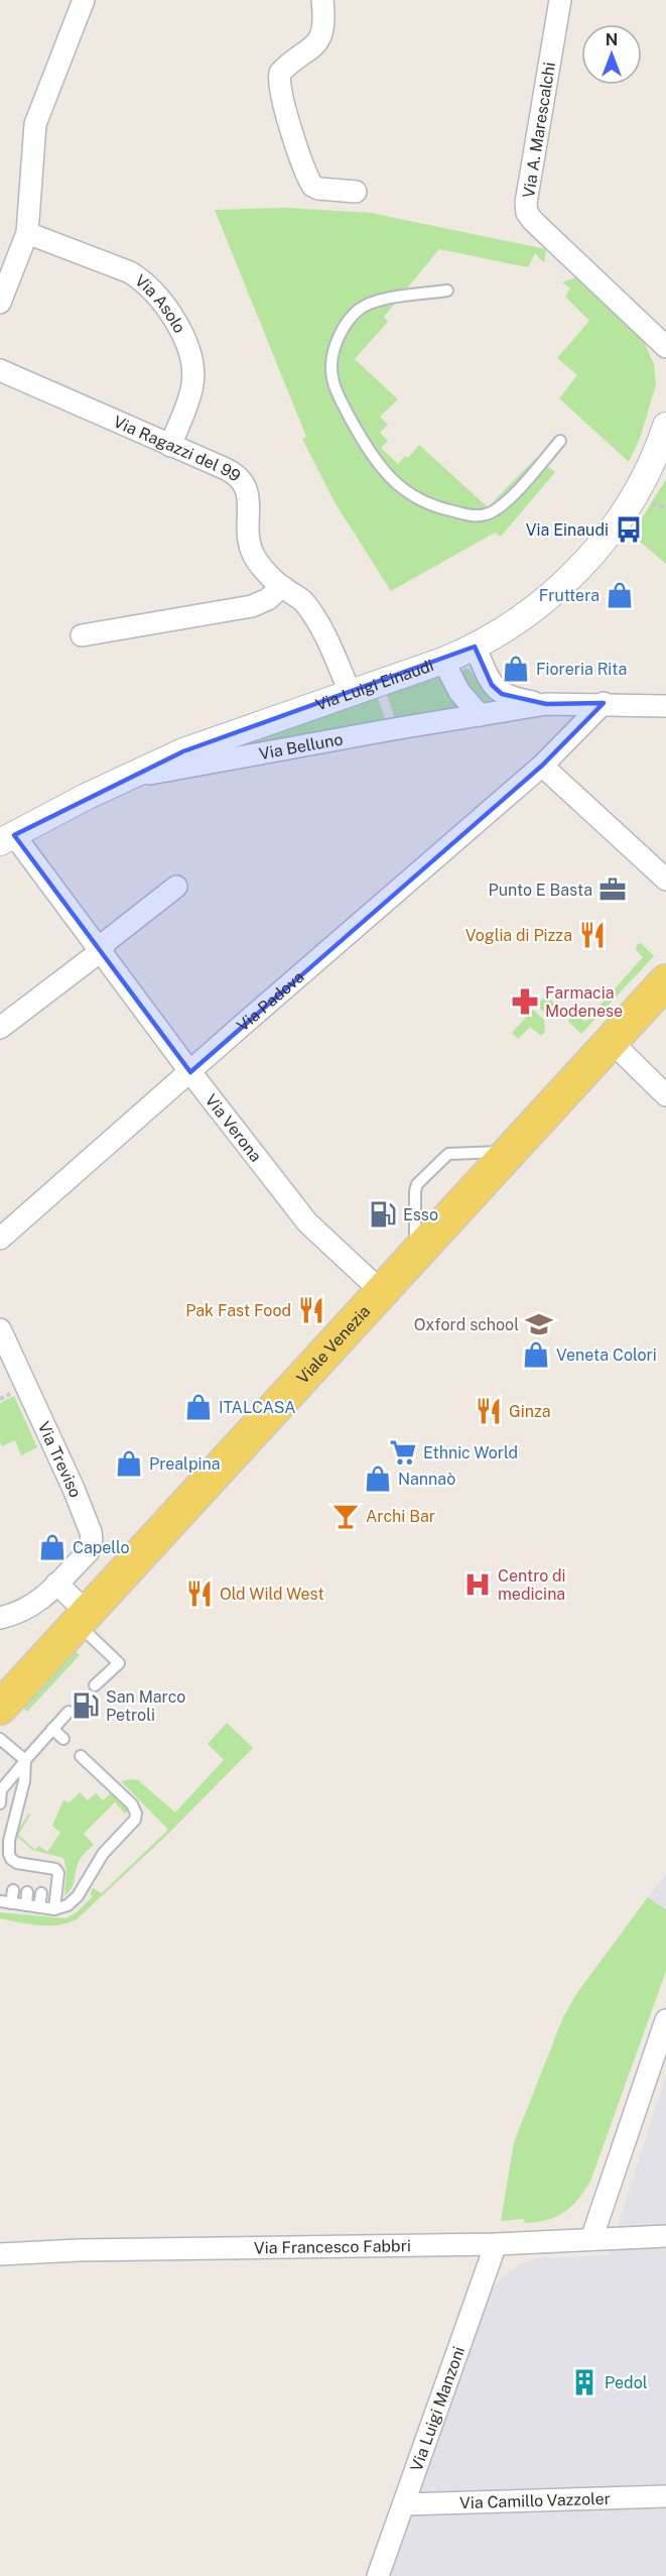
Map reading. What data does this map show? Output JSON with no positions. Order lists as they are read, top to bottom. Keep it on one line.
{"streets":{"main road":["Viale Venezia"],"street":["Via A. Marescalchi","Via Asolo","Via Ragazzi del 99","Via Luigi Einaudi","Via Belluno","Via Padova","Via Verona","Via Treviso","Via Francesco Fabbri","Via Luigi Manzoni","Via Camillo Vazzoler"]},"crossings":[["Via Asolo","Via Ragazzi del 99"],["Via Ragazzi del 99","Via Luigi Einaudi"],["Via Luigi Einaudi","Via Belluno"],["Via Luigi Einaudi","Via Verona"],["Via Belluno","Via Padova"],["Via Padova","Via Verona"],["Via Verona","Viale Venezia"],["Via Francesco Fabbri","Via Luigi Manzoni"],["Via Luigi Manzoni","Via Camillo Vazzoler"]],"places":{"bus stop":["Via Einaudi"],"shop":["Fruttera","Fioreria Rita","Veneta Colori","ITALCASA","Prealpina","Nannaò","Capello"],"office":["Punto E Basta"],"restaurant":["Voglia di Pizza","Pak Fast Food","Ginza","Old Wild West"],"pharmacy":["Farmacia Modenese"],"fuel station":["Esso","San Marco Petroli"],"school or university":["Oxford school"],"supermarket":["Ethnic World"],"bar":["Archi Bar"],"hospital":["Centro di medicina"],"building":["Pedol"]},"north":"top"}
